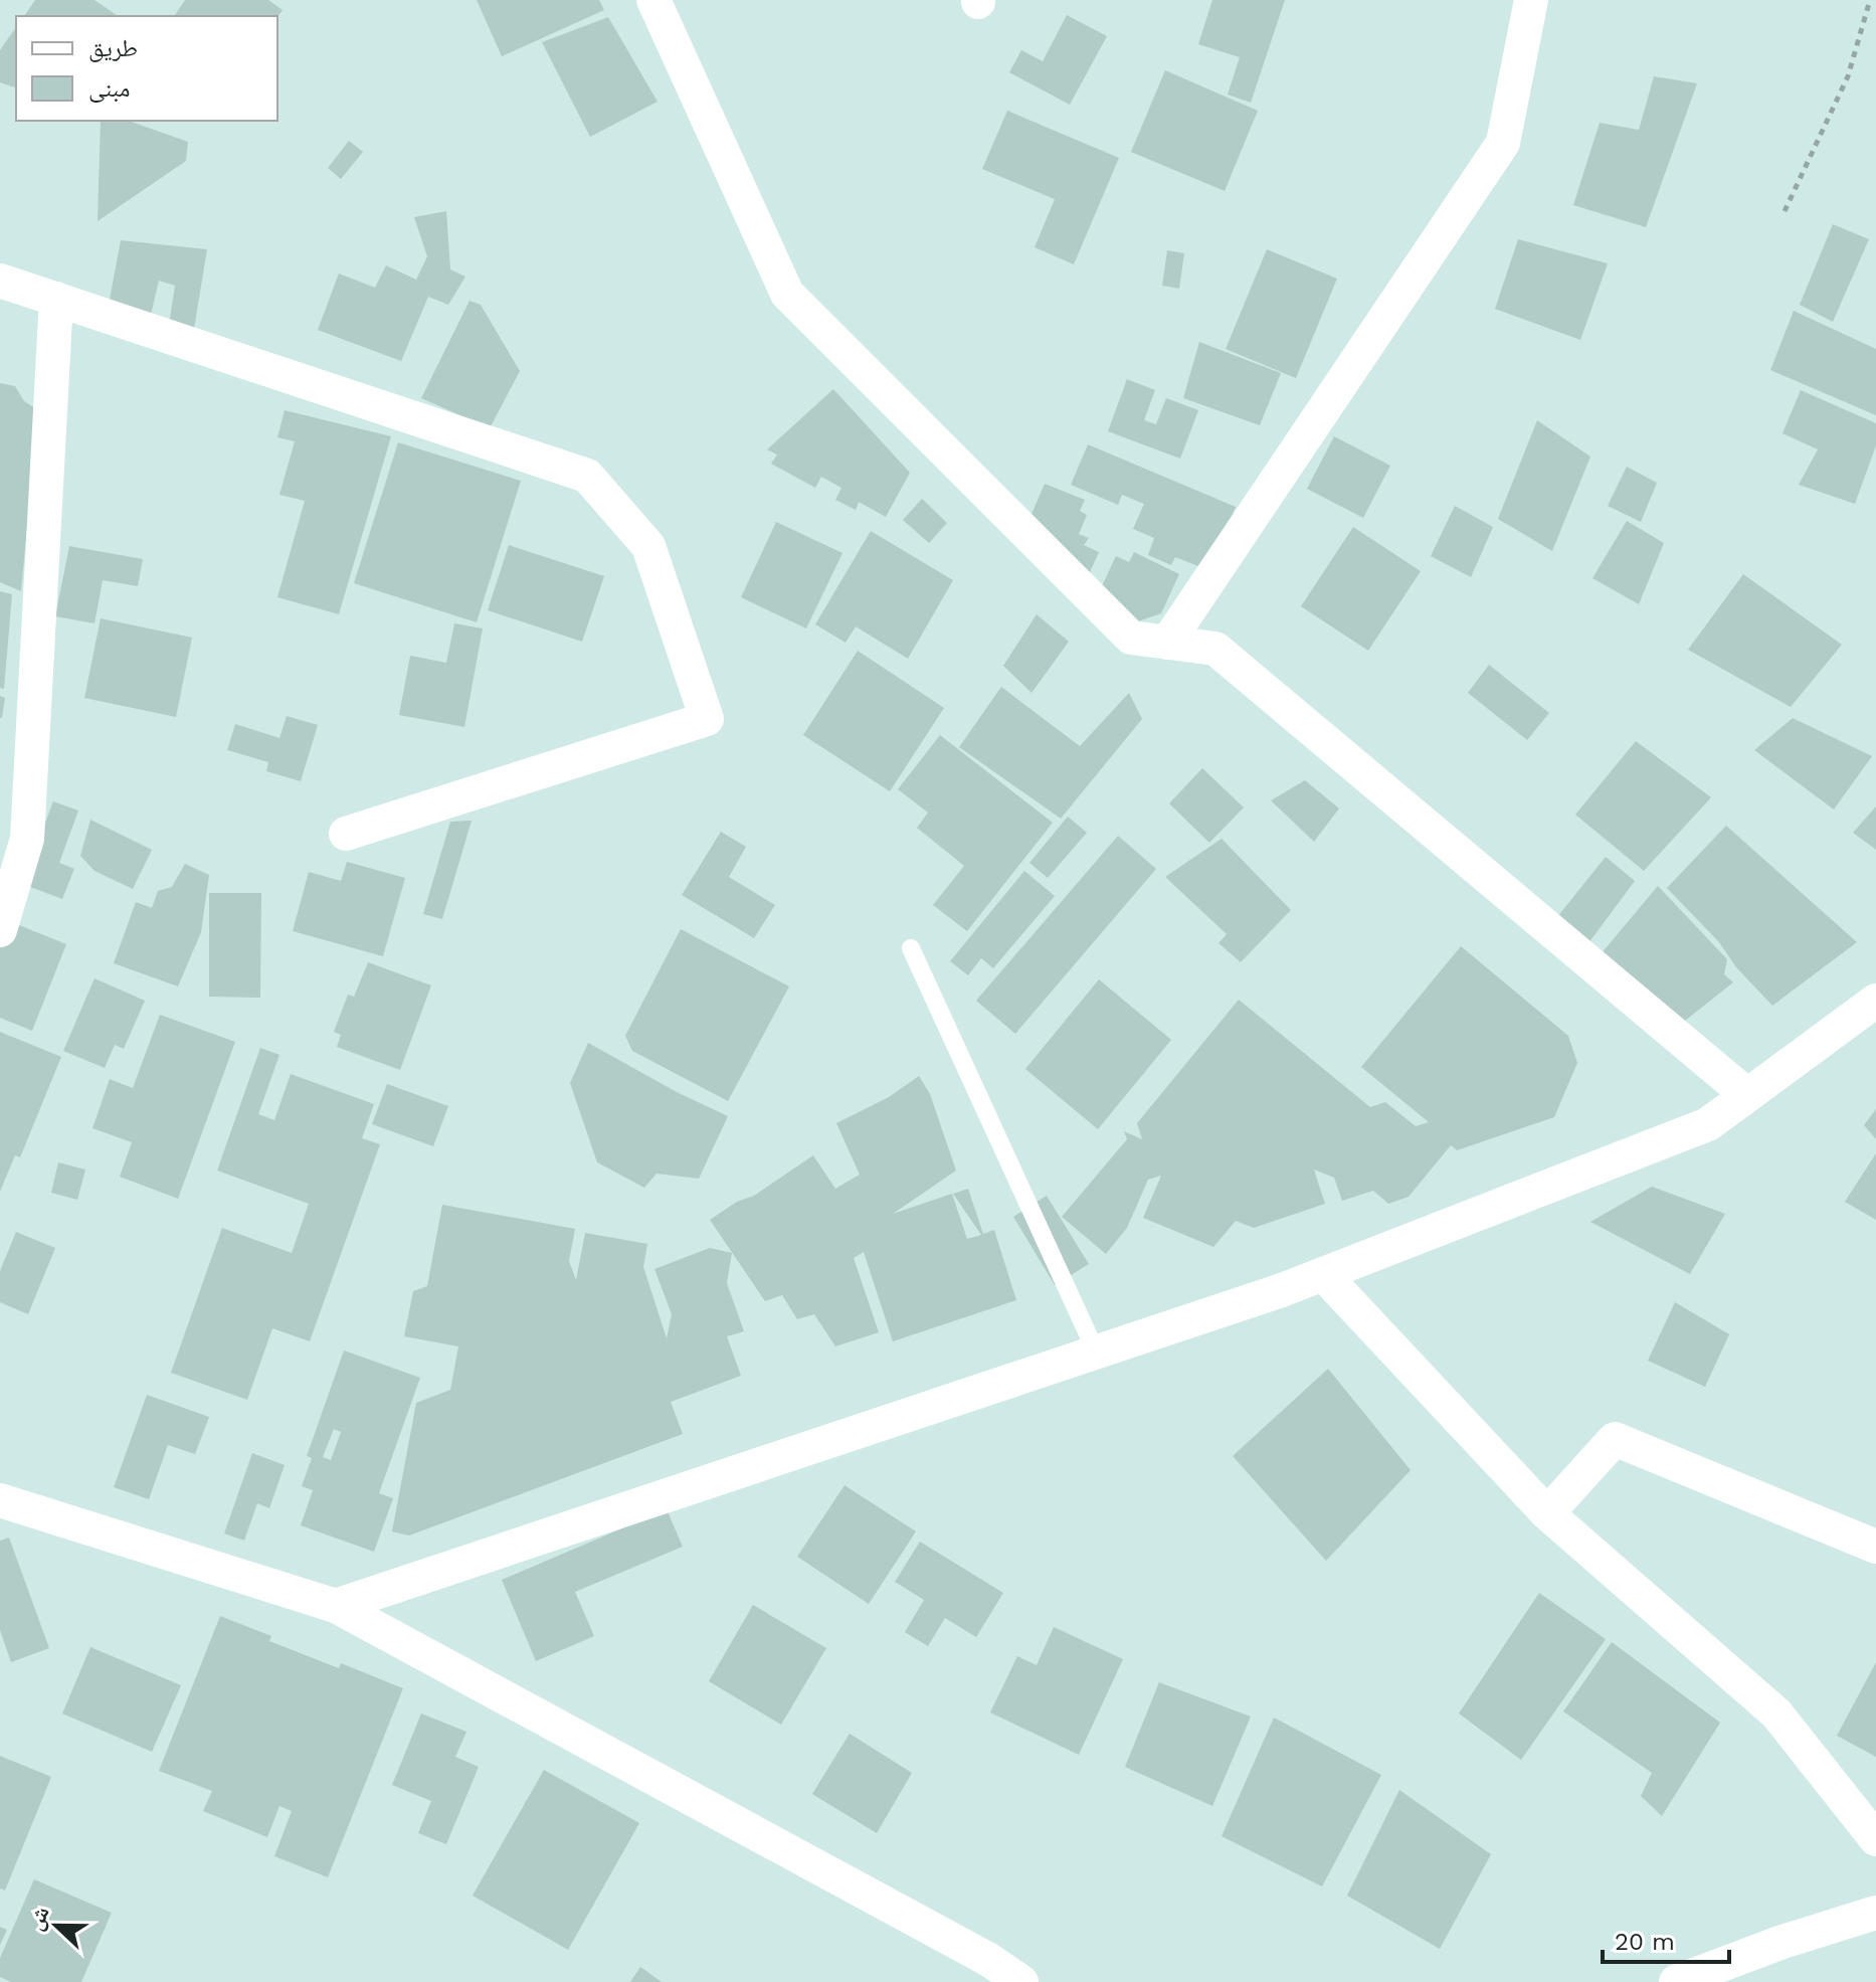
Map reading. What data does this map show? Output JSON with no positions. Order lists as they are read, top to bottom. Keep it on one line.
{"legend":["طريق","مبنى"],"scale_bar":"20 m","north":"left"}
